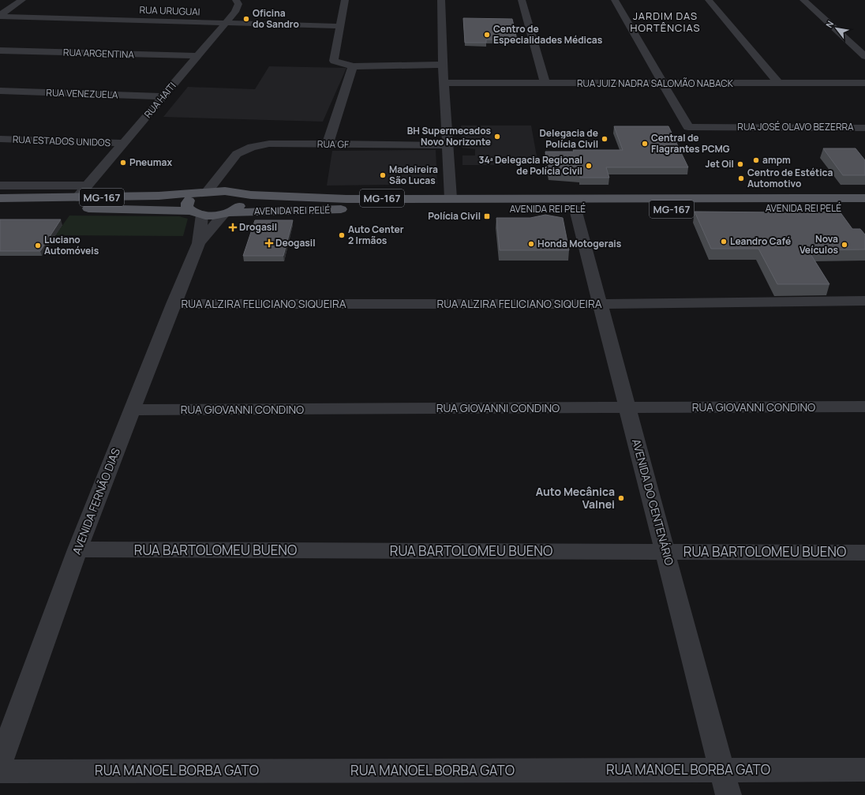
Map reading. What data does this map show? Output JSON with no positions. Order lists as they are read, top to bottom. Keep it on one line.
{"streets":{"main road":["MG-167","AVENIDA REI PELÉ"],"street":["RUA URUGUAI","RUA ARGENTINA","RUA JUIZ NADRA SALOMÃO NABACK","RUA VENEZUELA","RUA HAITI","RUA JOSÉ OLAVO BEZERRA","RUA ESTADOS UNIDOS","RUA GF","RUA ALZIRA FELICIANO SIQUEIRA","RUA GIOVANNI CONDINO","AVENIDA FERNÃO DIAS","AVENIDA DO CENTENÁRIO","RUA BARTOLOMEU BUENO","RUA MANOEL BORBA GATO"]},"crossings":[["RUA URUGUAI","RUA HAITI"],["RUA ARGENTINA","RUA HAITI"],["RUA JUIZ NADRA SALOMÃO NABACK","RUA JOSÉ OLAVO BEZERRA"],["RUA VENEZUELA","RUA HAITI"],["RUA HAITI","RUA ESTADOS UNIDOS"],["RUA HAITI","AVENIDA REI PELÉ"],["RUA GF","AVENIDA REI PELÉ"],["AVENIDA REI PELÉ","AVENIDA FERNÃO DIAS"],["AVENIDA REI PELÉ","AVENIDA DO CENTENÁRIO"],["RUA ALZIRA FELICIANO SIQUEIRA","AVENIDA FERNÃO DIAS"],["RUA ALZIRA FELICIANO SIQUEIRA","AVENIDA DO CENTENÁRIO"],["RUA GIOVANNI CONDINO","AVENIDA FERNÃO DIAS"],["RUA GIOVANNI CONDINO","AVENIDA DO CENTENÁRIO"],["AVENIDA FERNÃO DIAS","RUA BARTOLOMEU BUENO"],["AVENIDA DO CENTENÁRIO","RUA BARTOLOMEU BUENO"],["AVENIDA DO CENTENÁRIO","RUA MANOEL BORBA GATO"]],"districts":["JARDIM DAS HORTÊNCIAS"],"places":{"other":["Oficina do Sandro","Centro de Especialidades Médicas","BH Supermecados Novo Norizonte","Delegacia de Polícia Civil","Central de Flagrantes PCMG","ampm","Pneumax","Jet Oil","34ª Delegacia Regional de Polícia Civil","Madeireira São Lucas","Centro de Estética Automotivo","Auto Center 2 Irmãos","Leandro Café","Honda Motogerais","Nova Veículos","Luciano Automóveis","Auto Mecânica Valnei"],"transit":["Polícia Civil"],"health":["Drogasil","Deogasil"]},"north":"top left"}
